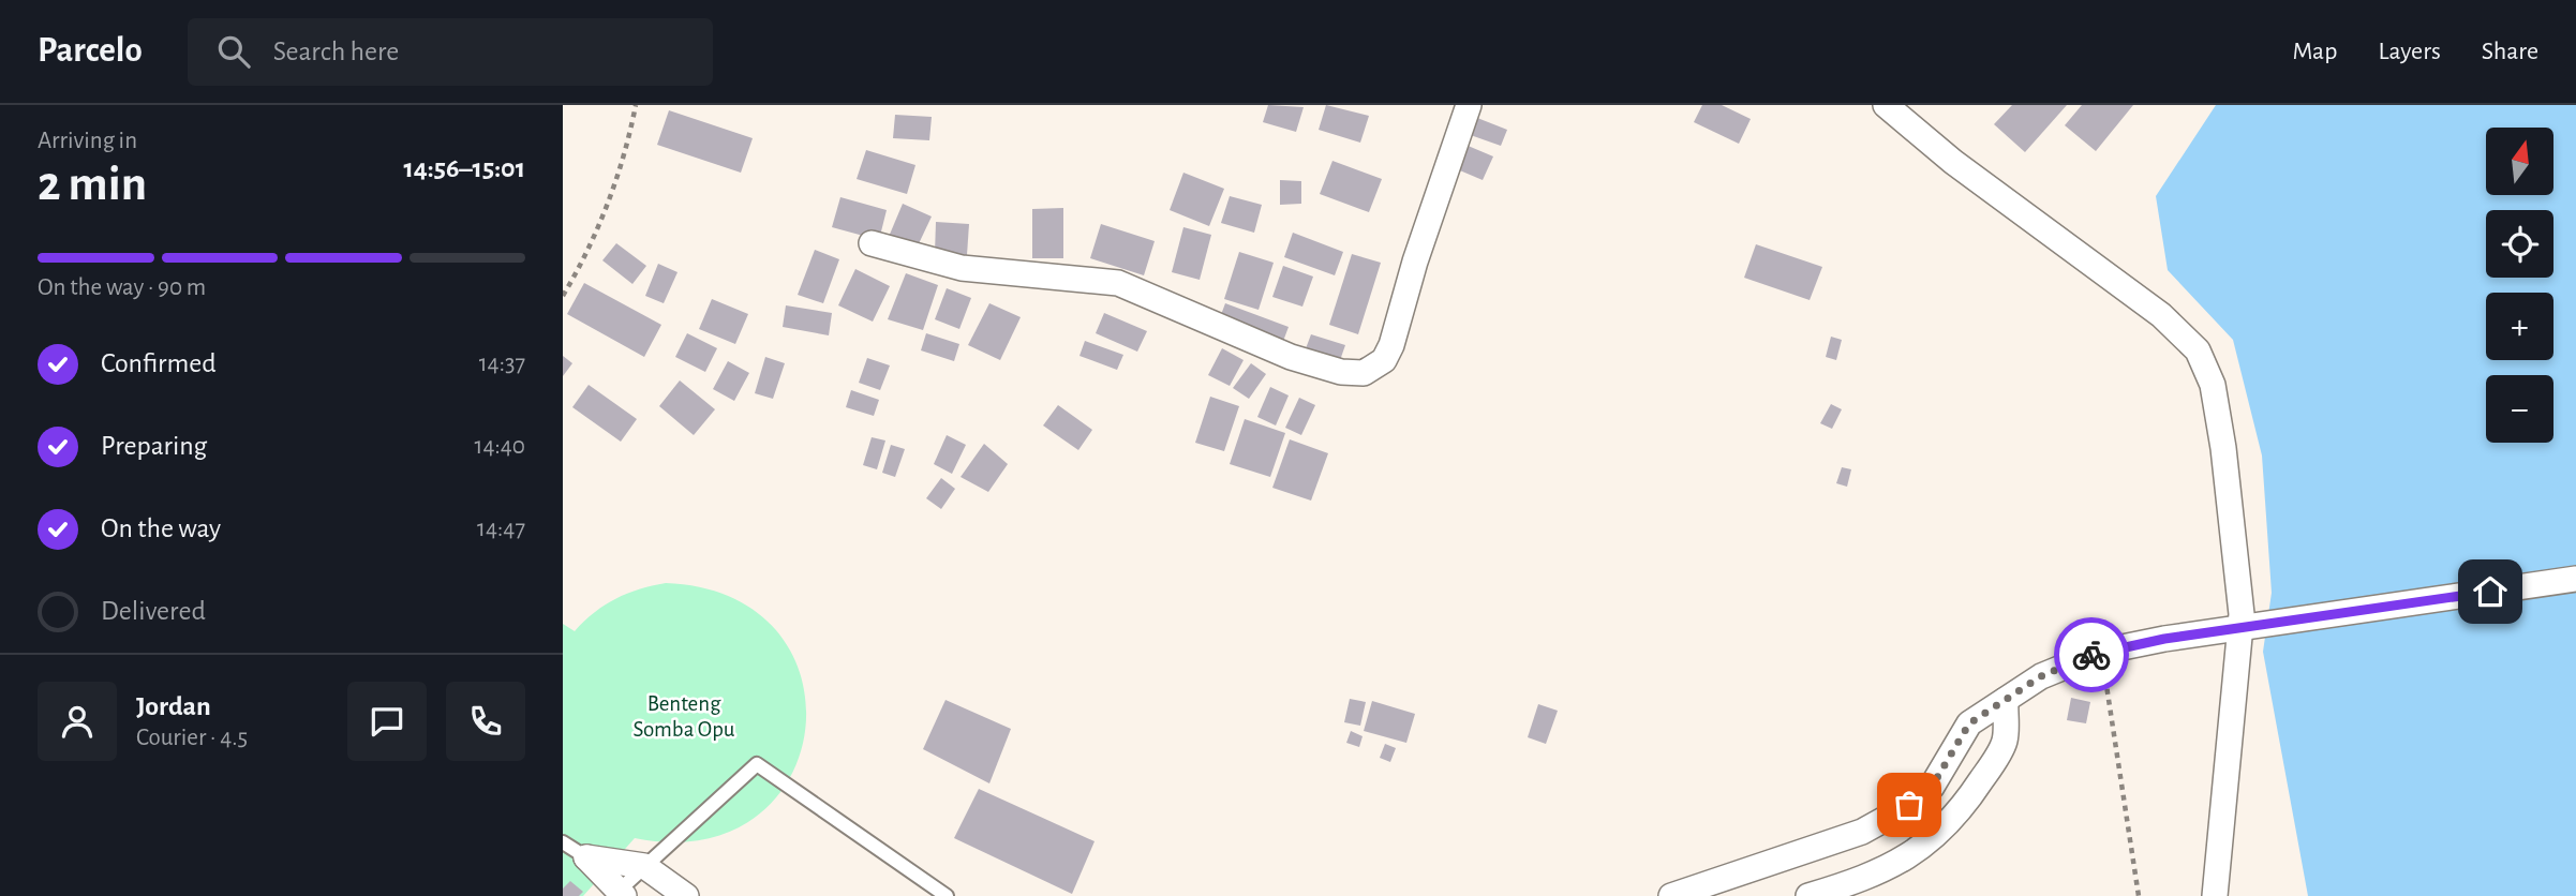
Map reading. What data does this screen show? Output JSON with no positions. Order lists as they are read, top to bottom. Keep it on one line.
{"parks":["Benteng Somba Opu"],"north":"top","page":{"header":"Parcelo","search":"Search here","nav":["Map","Layers","Share"],"heading":["2 min","Arriving in","14:56–15:01"],"panel":["Jordan","Courier · 4.5"],"map_buttons":["+","−"],"bar":"On the way · 90 m","list":[["Confirmed","14:37"],["Preparing","14:40"],["On the way","14:47"],"Delivered"]}}
